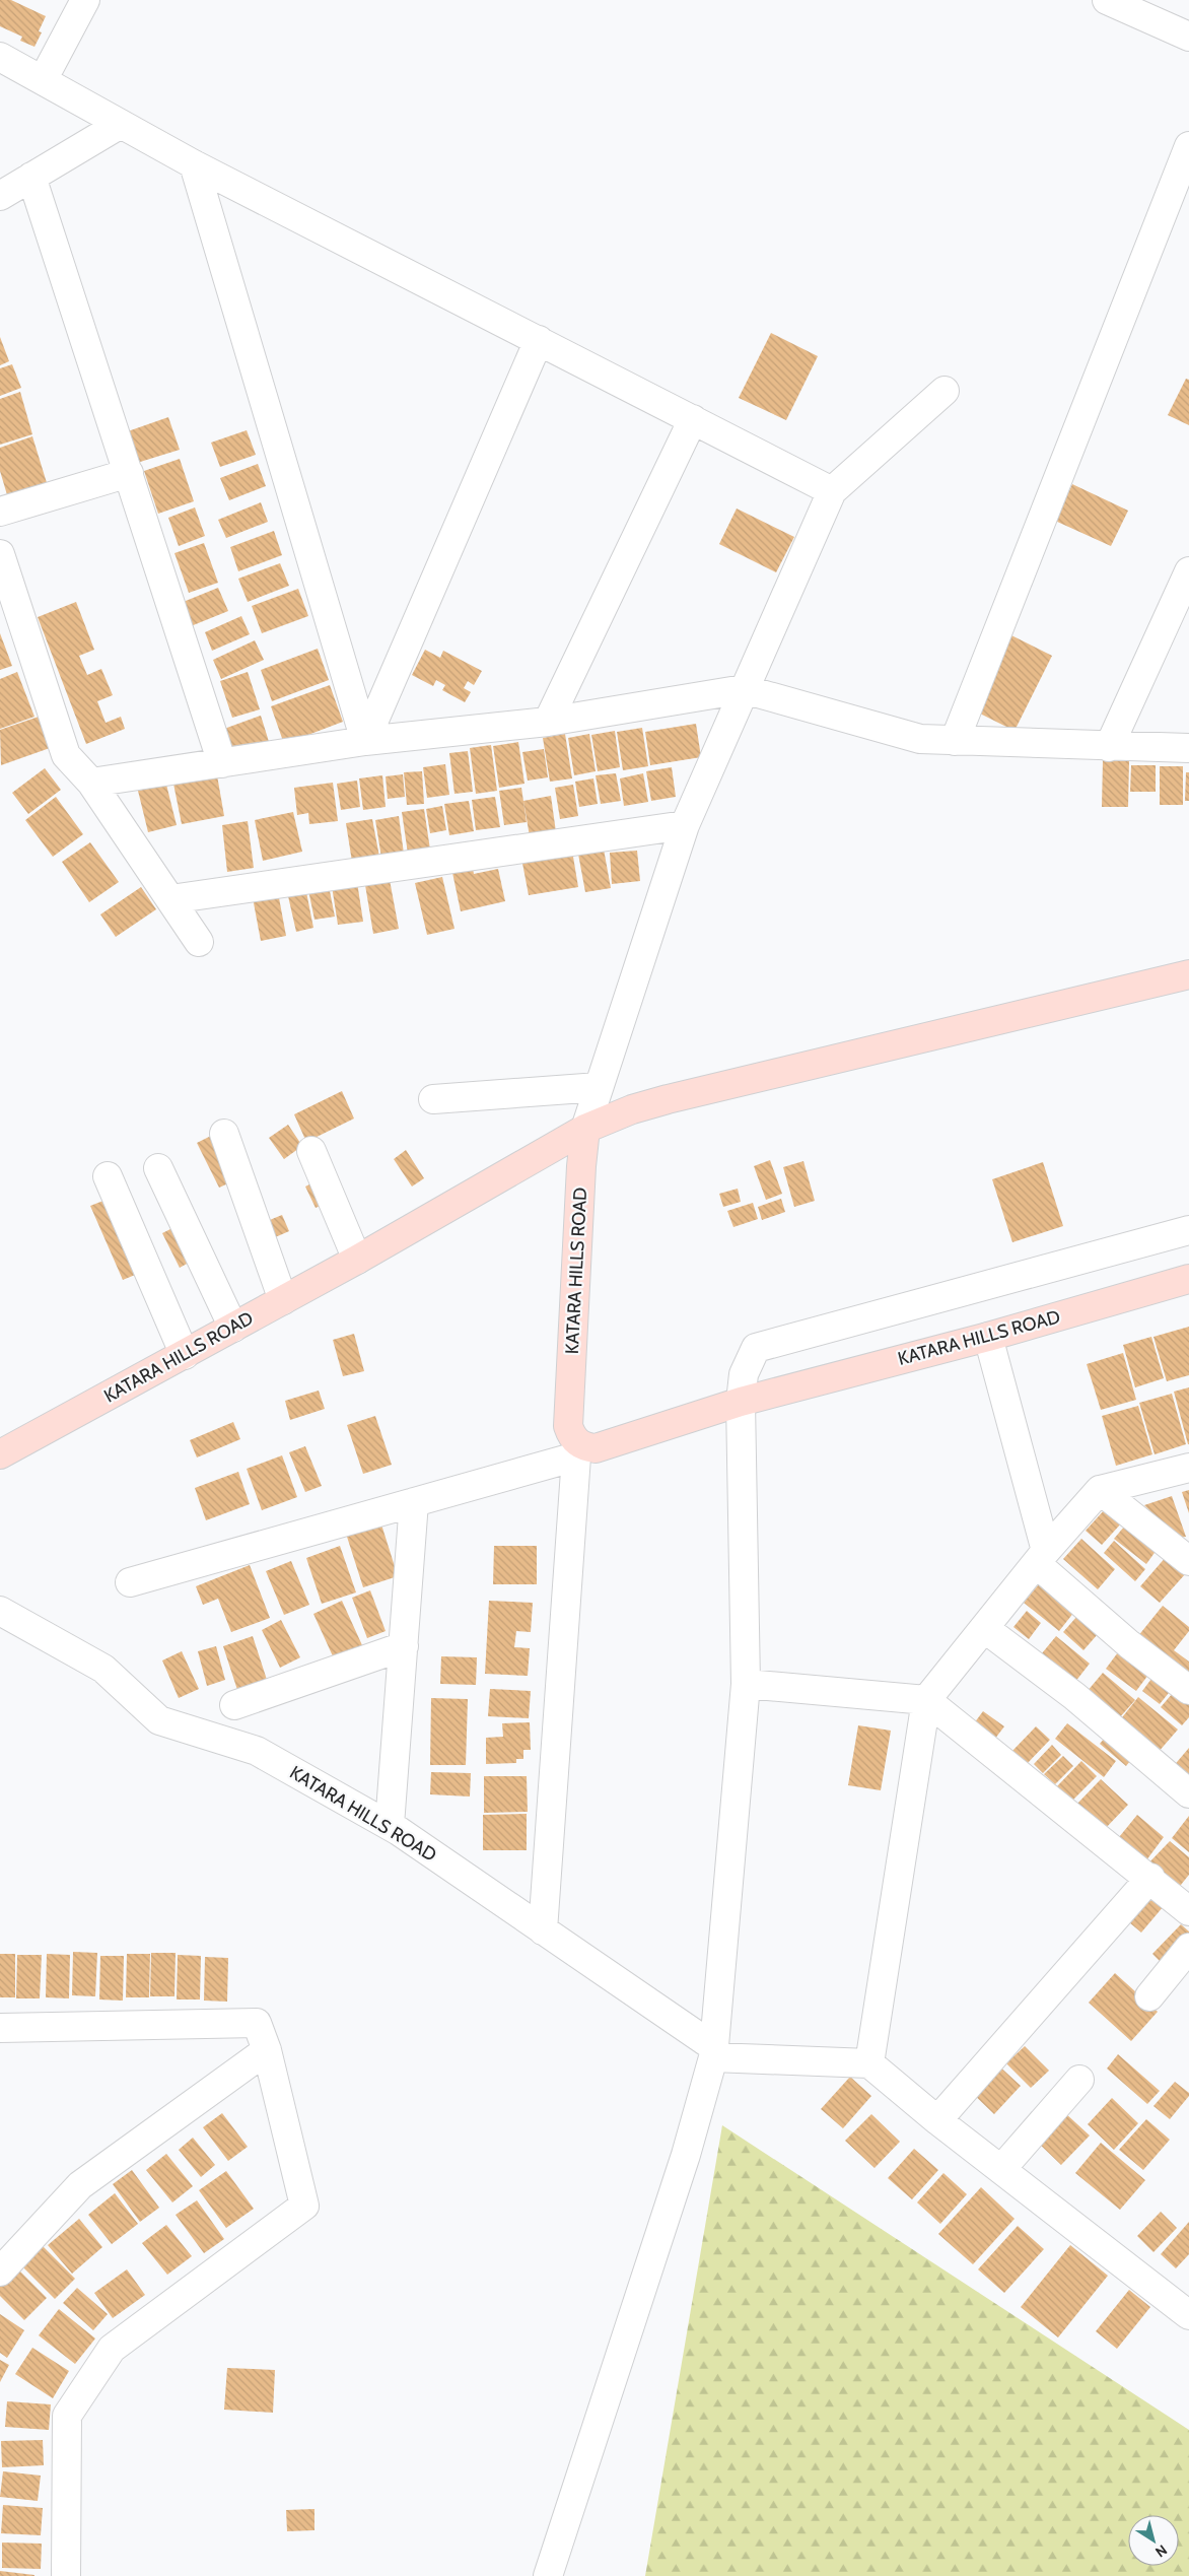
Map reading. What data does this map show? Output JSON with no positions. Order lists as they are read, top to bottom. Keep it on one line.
{"streets":{"main road":["KATARA HILLS ROAD"]},"north":"bottom right"}
